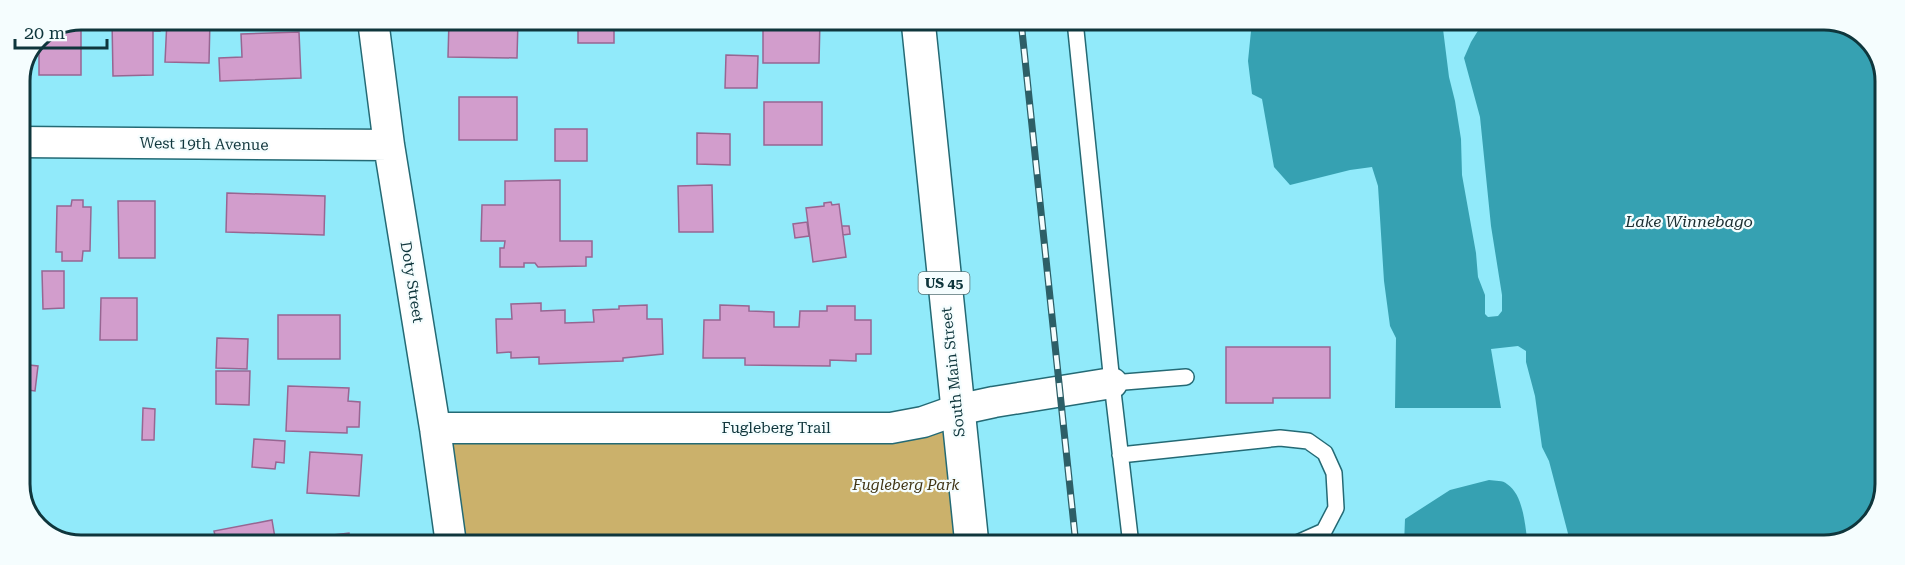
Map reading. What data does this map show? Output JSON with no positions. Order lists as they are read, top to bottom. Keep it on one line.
{"streets":{"main road":["US 45","South Main Street"],"street":["West 19th Avenue","Doty Street","Fugleberg Trail"]},"crossings":[["West 19th Avenue","Doty Street"],["Doty Street","Fugleberg Trail"],["South Main Street","Fugleberg Trail"]],"water":["Lake Winnebago"],"parks":["Fugleberg Park"],"scale_bar":"20 m"}
